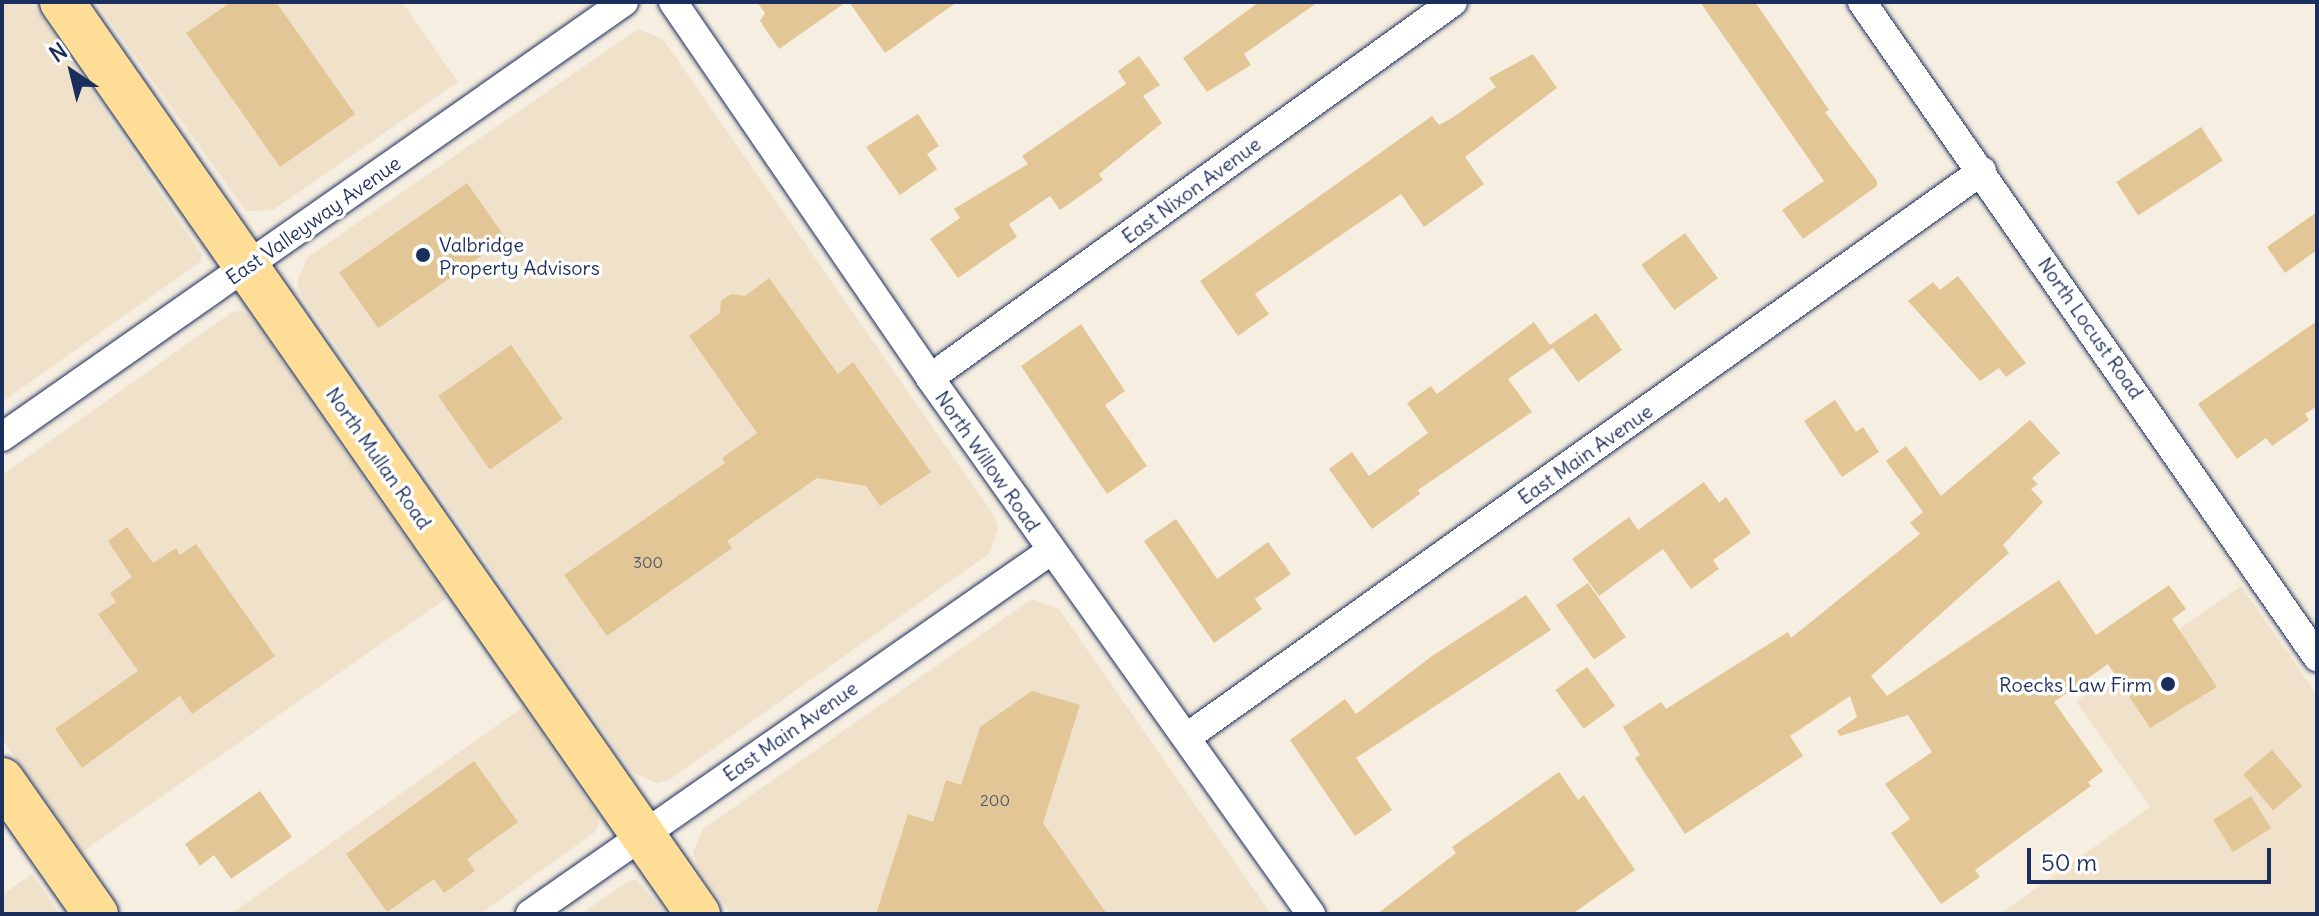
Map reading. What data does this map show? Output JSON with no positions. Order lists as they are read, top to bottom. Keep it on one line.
{"streets":{"main road":["North Mullan Road"],"street":["East Nixon Avenue","East Valleyway Avenue","North Locust Road","East Main Avenue","North Willow Road"]},"crossings":[["East Nixon Avenue","North Willow Road"],["East Valleyway Avenue","North Mullan Road"],["North Locust Road","East Main Avenue"],["East Main Avenue","North Mullan Road"],["East Main Avenue","North Willow Road"]],"places":["Valbridge Property Advisors","Roecks Law Firm"],"house_numbers":["300","200"],"scale_bar":"50 m","north":"top left"}
